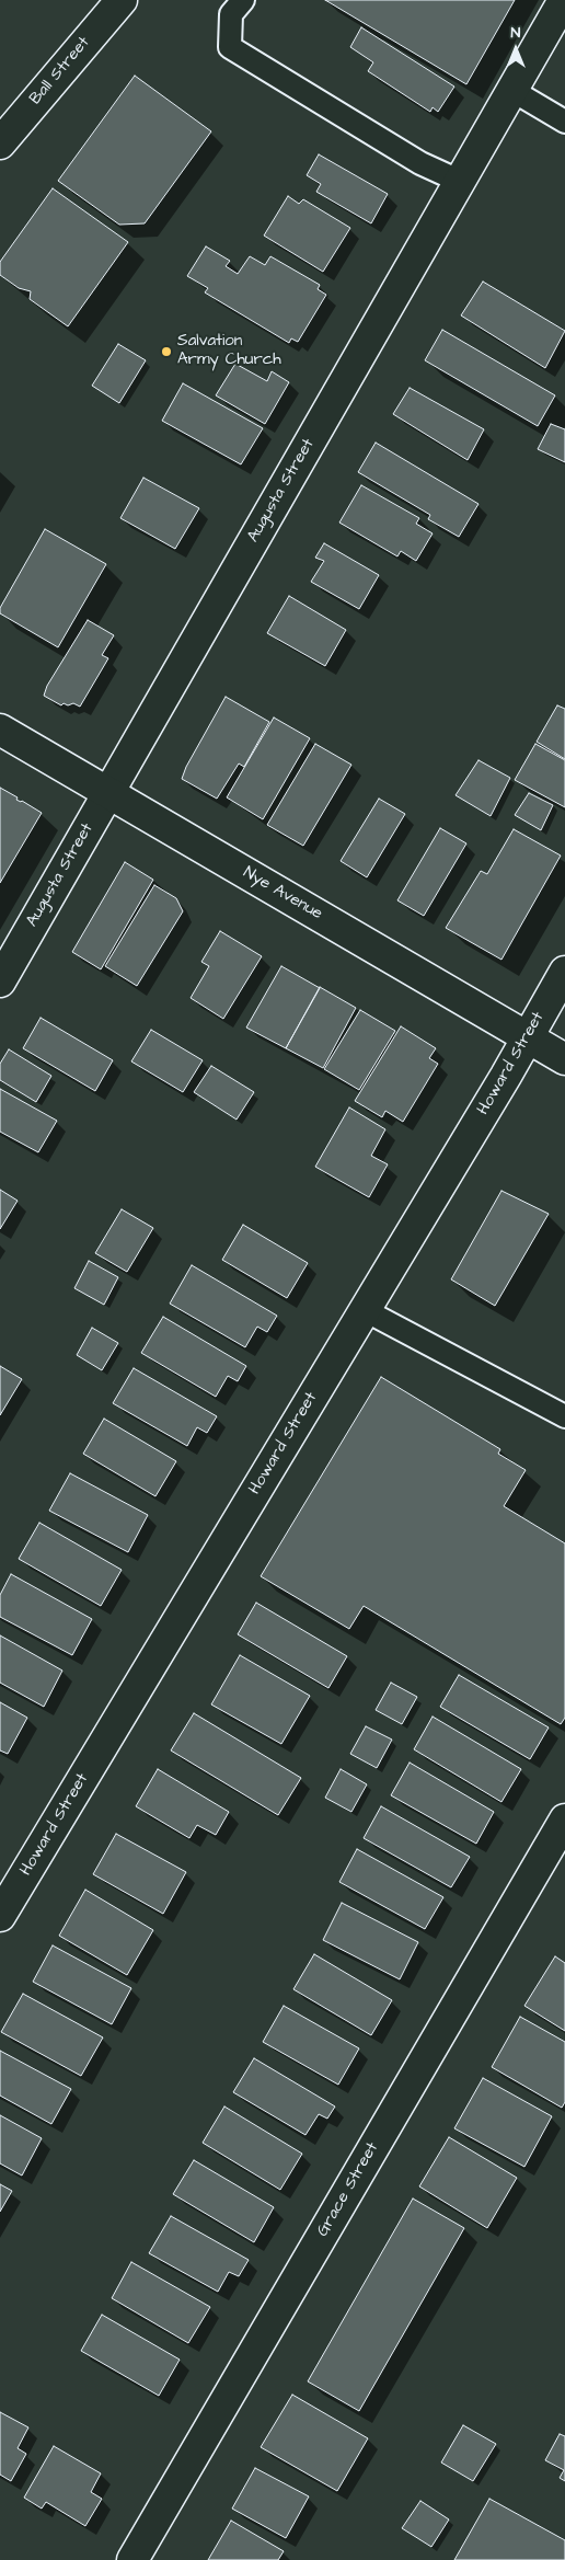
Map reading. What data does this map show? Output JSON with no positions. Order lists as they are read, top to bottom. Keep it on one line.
{"streets":{"street":["Ball Street","Augusta Street","Nye Avenue","Howard Street","Grace Street"]},"crossings":[["Augusta Street","Nye Avenue"],["Nye Avenue","Howard Street"]],"places":["Salvation Army Church"],"north":"top"}
